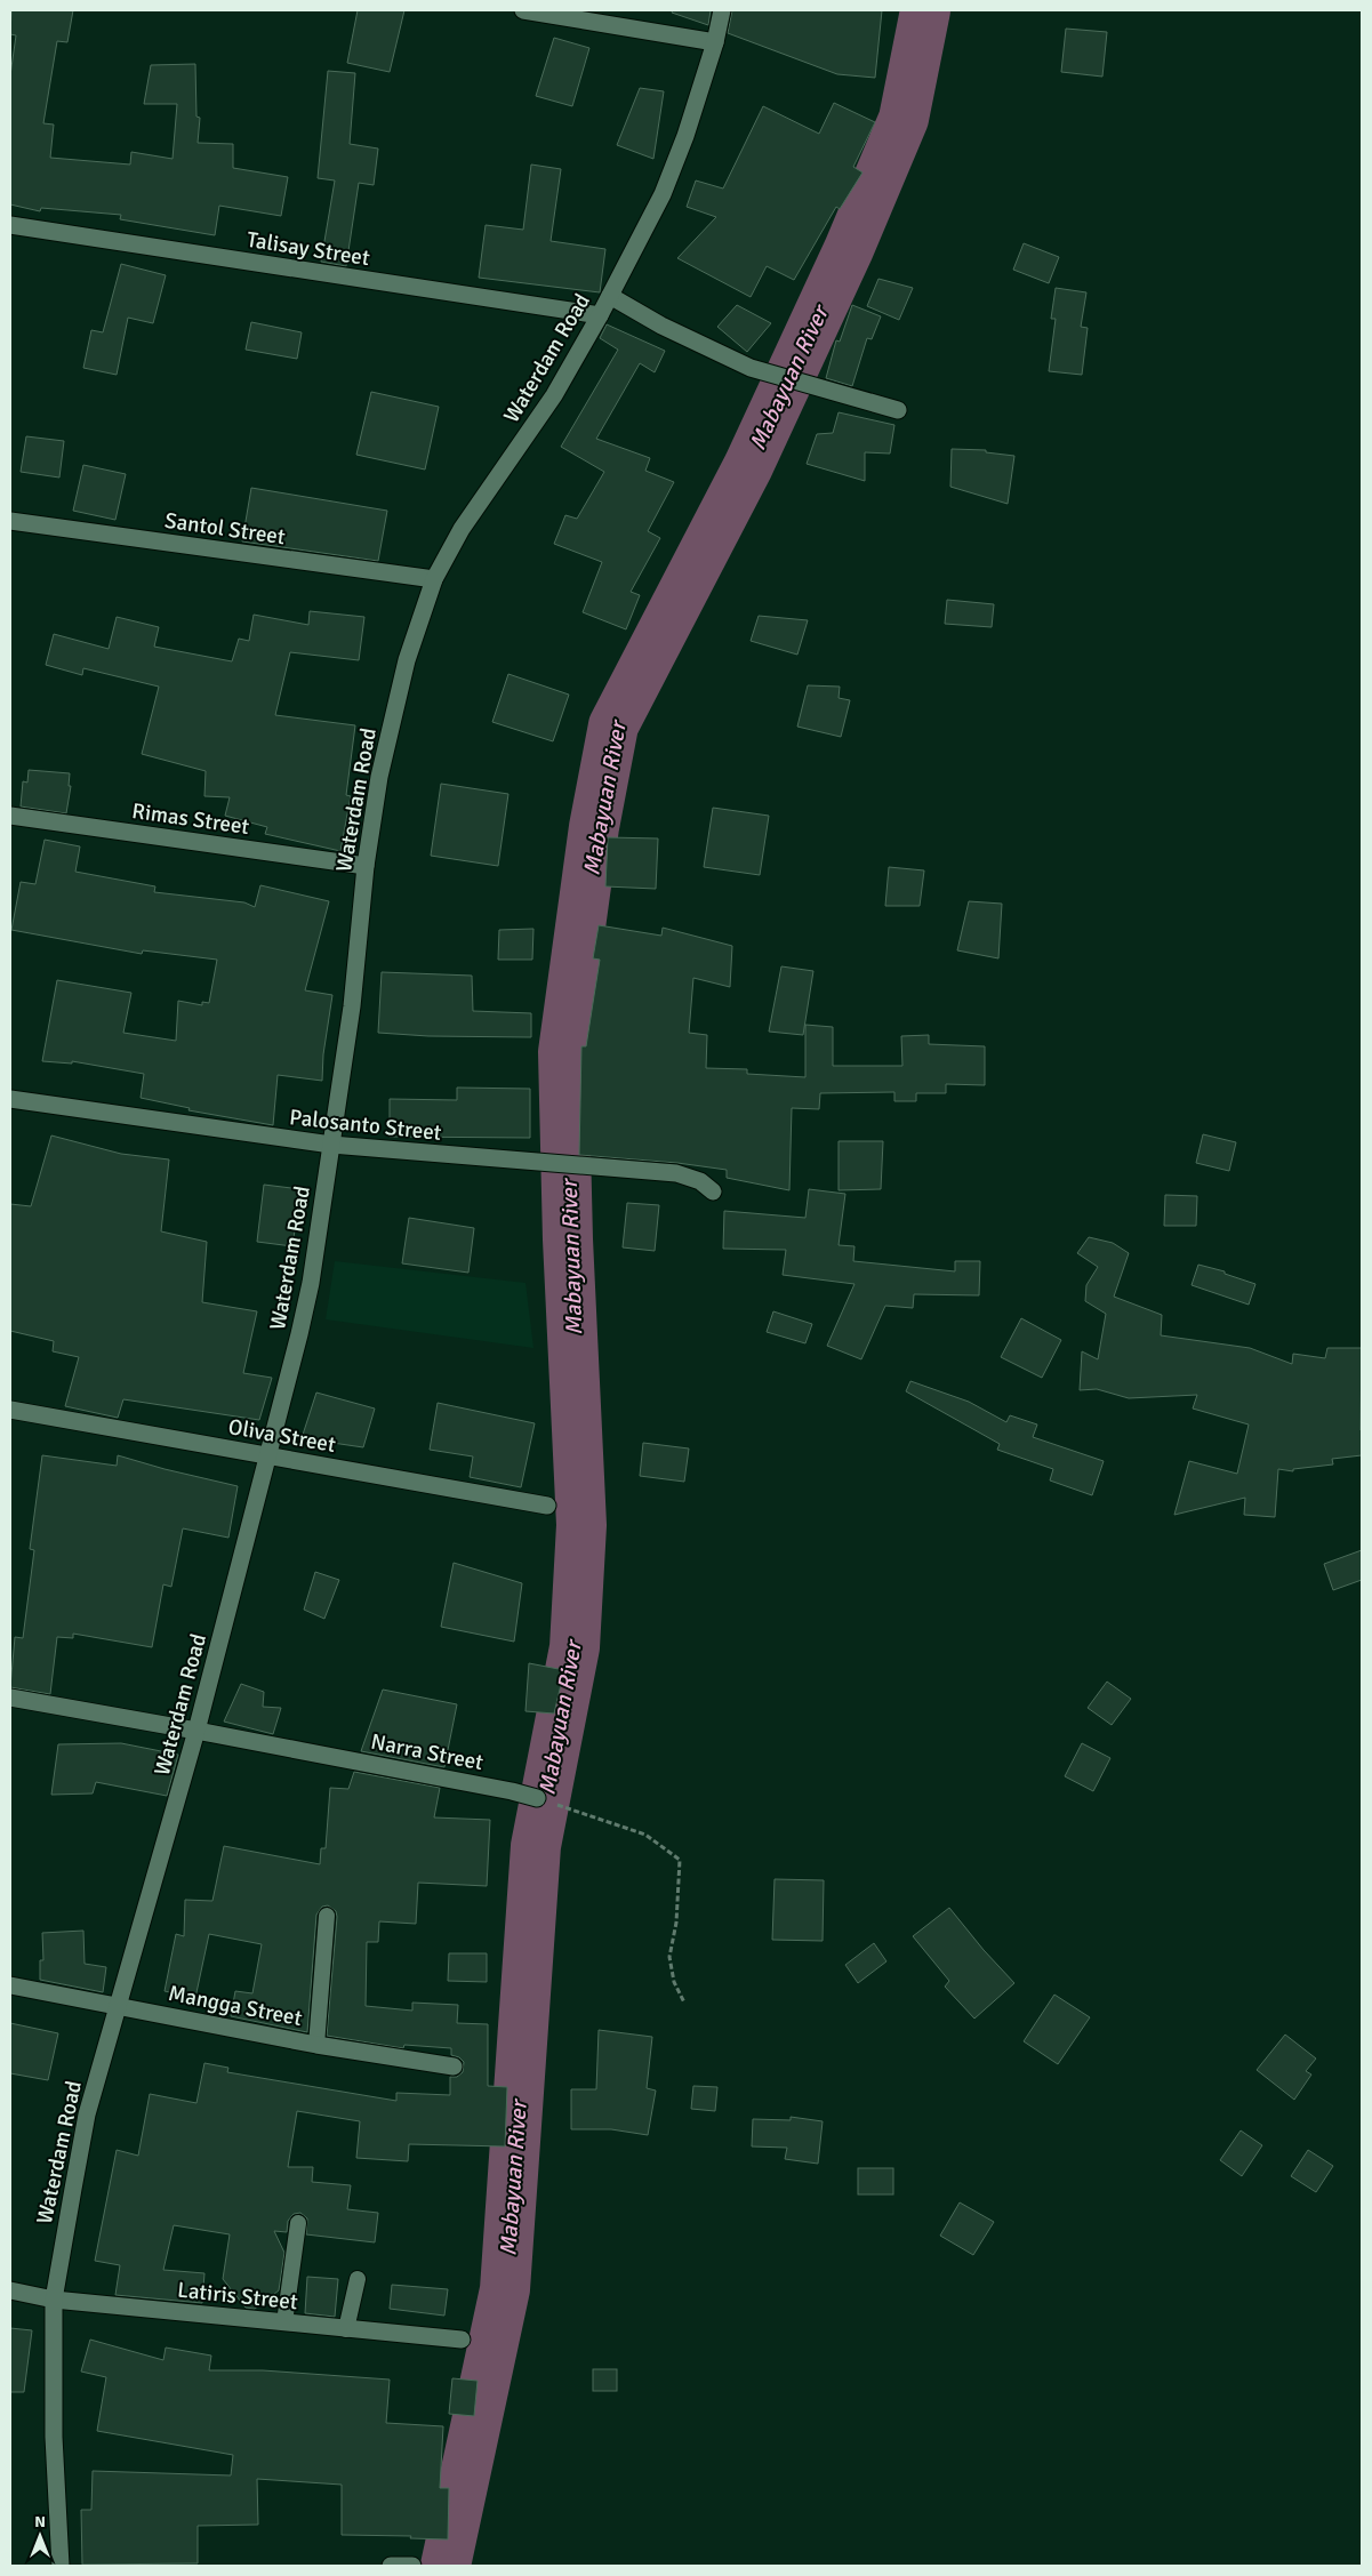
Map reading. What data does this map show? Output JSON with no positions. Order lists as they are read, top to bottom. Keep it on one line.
{"streets":{"street":["Talisay Street","Waterdam Road","Santol Street","Rimas Street","Palosanto Street","Oliva Street","Narra Street","Mangga Street","Latiris Street"]},"crossings":[["Talisay Street","Waterdam Road"],["Waterdam Road","Santol Street"],["Waterdam Road","Rimas Street"],["Waterdam Road","Palosanto Street"],["Waterdam Road","Oliva Street"],["Waterdam Road","Narra Street"],["Waterdam Road","Mangga Street"],["Waterdam Road","Latiris Street"]],"water":["Mabayuan River"],"north":"top"}
